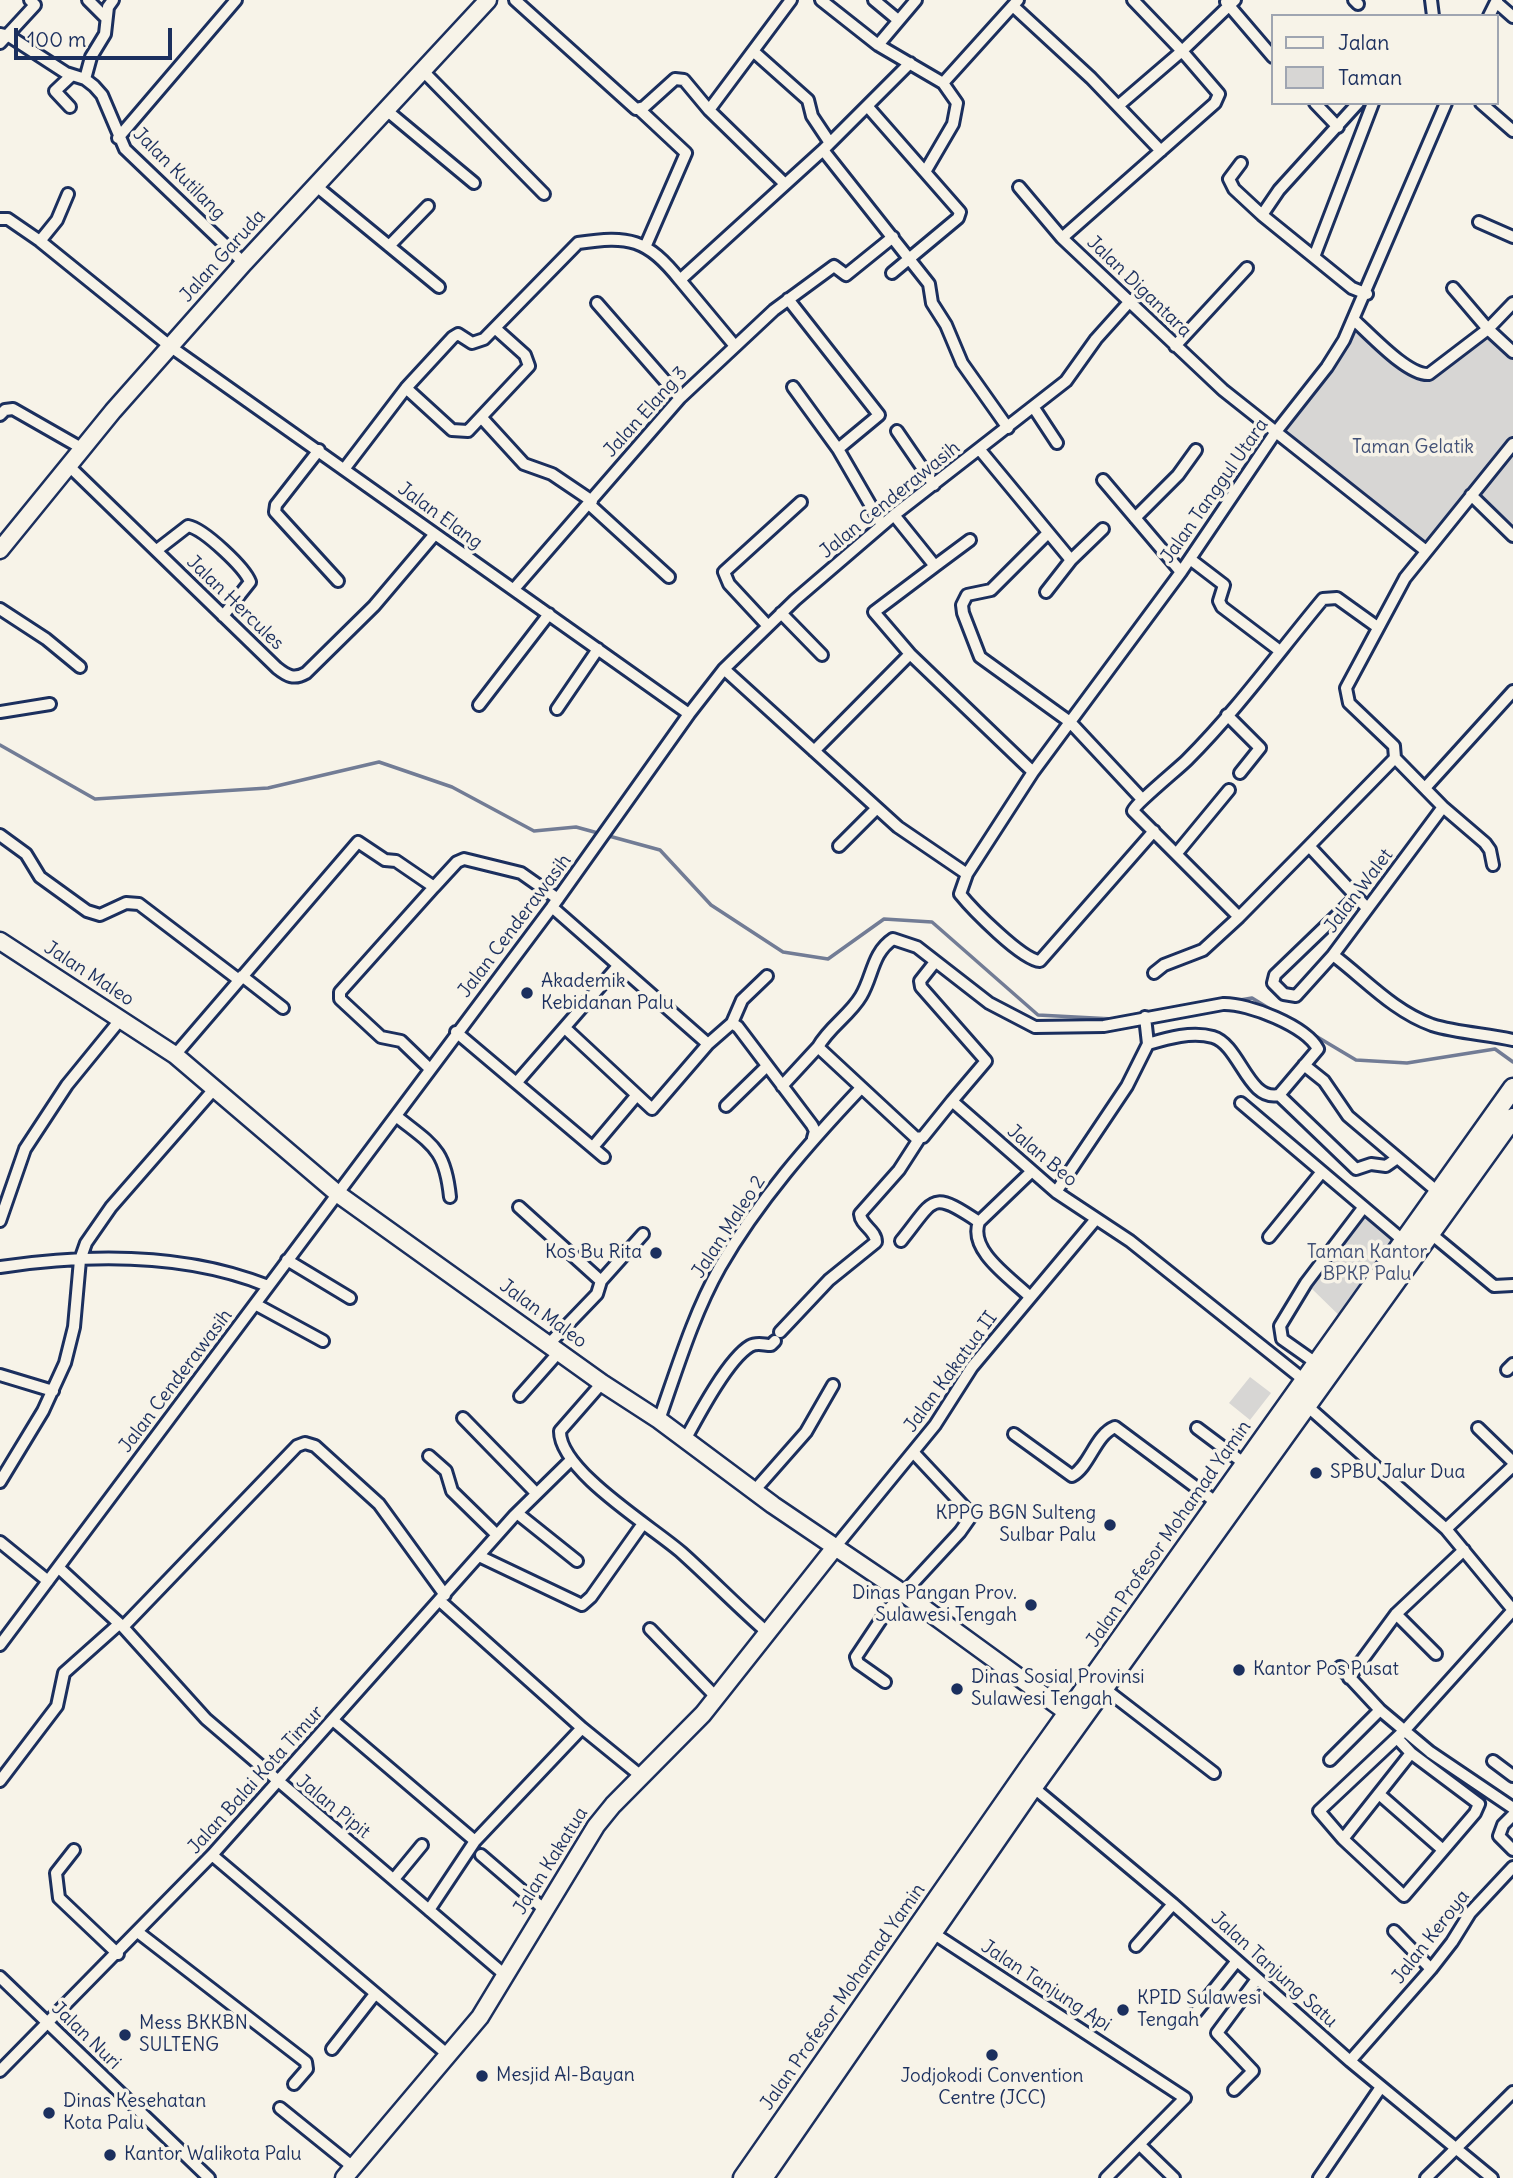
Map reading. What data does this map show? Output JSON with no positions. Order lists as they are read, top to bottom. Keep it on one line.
{"streets":{"main road":["Jalan Profesor Mohamad Yamin"],"street":["Jalan Kutilang","Jalan Garuda","Jalan Digantara","Jalan Elang 3","Jalan Tanggul Utara","Jalan Cenderawasih","Jalan Elang","Jalan Hercules","Jalan Walet","Jalan Maleo","Jalan Beo","Jalan Maleo 2","Jalan Kakatua II","Jalan Balai Kota Timur","Jalan Pipit","Jalan Kakatua","Jalan Keroya","Jalan Tanjung Satu","Jalan Tanjung Api","Jalan Nuri"]},"crossings":[["Jalan Kutilang","Jalan Garuda"],["Jalan Garuda","Jalan Elang"],["Jalan Garuda","Jalan Hercules"],["Jalan Digantara","Jalan Tanggul Utara"],["Jalan Digantara","Jalan Cenderawasih"],["Jalan Elang 3","Jalan Elang"],["Jalan Cenderawasih","Jalan Elang"],["Jalan Cenderawasih","Jalan Maleo"],["Jalan Cenderawasih","Jalan Pipit"],["Jalan Elang","Jalan Hercules"],["Jalan Maleo","Jalan Maleo 2"],["Jalan Maleo","Jalan Kakatua II"],["Jalan Maleo","Jalan Profesor Mohamad Yamin"],["Jalan Maleo","Jalan Kakatua"],["Jalan Beo","Jalan Kakatua II"],["Jalan Beo","Jalan Profesor Mohamad Yamin"],["Jalan Kakatua II","Jalan Kakatua"],["Jalan Profesor Mohamad Yamin","Jalan Tanjung Satu"],["Jalan Profesor Mohamad Yamin","Jalan Tanjung Api"],["Jalan Balai Kota Timur","Jalan Pipit"],["Jalan Balai Kota Timur","Jalan Nuri"],["Jalan Pipit","Jalan Kakatua"],["Jalan Keroya","Jalan Tanjung Satu"]],"parks":["Taman Gelatik","Taman Kantor BPKP Palu"],"places":["Akademik Kebidanan Palu","Kos Bu Rita","SPBU Jalur Dua","KPPG BGN Sulteng Sulbar Palu","Dinas Pangan Prov. Sulawesi Tengah","Kantor Pos Pusat","Dinas Sosial Provinsi Sulawesi Tengah","KPID Sulawesi Tengah","Mess BKKBN SULTENG","Jodjokodi Convention Centre (JCC)","Mesjid Al-Bayan","Dinas Kesehatan Kota Palu","Kantor Walikota Palu"],"legend":["Jalan","Taman"],"scale_bar":"100 m"}
